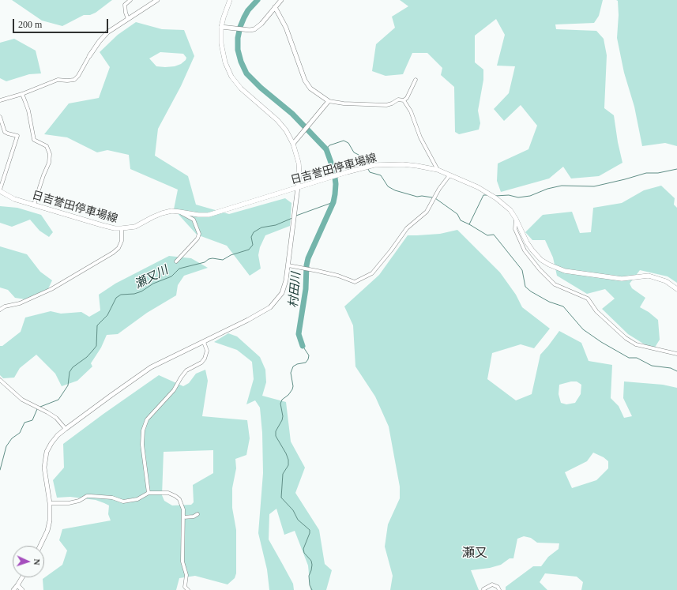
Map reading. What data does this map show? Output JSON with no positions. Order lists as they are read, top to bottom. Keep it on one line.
{"streets":{"main road":["日吉誉田停車場線"]},"districts":["瀬又"],"water":["瀬又川","村田川"],"scale_bar":"200 m","north":"right"}
